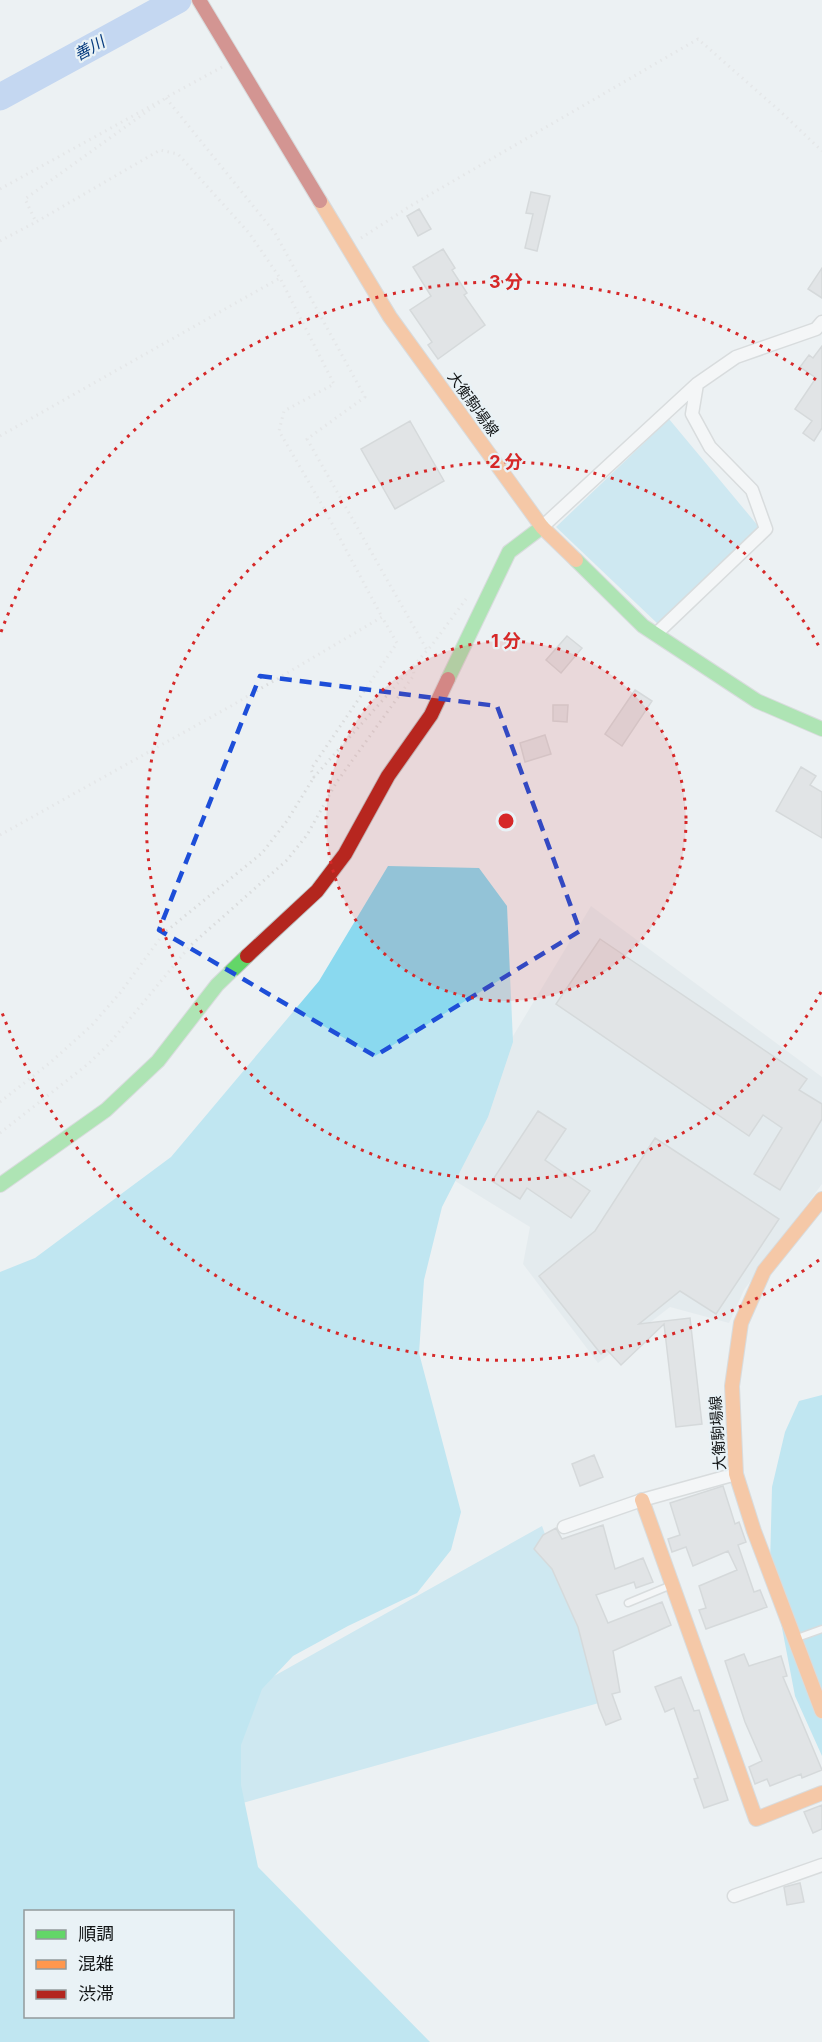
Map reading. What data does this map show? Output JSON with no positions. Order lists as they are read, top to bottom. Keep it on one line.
{"streets":{"main road":["大衡駒場線"]},"water":["善川"],"legend":["順調","混雑","渋滞"],"rings":["3 分","2 分","1 分"]}
